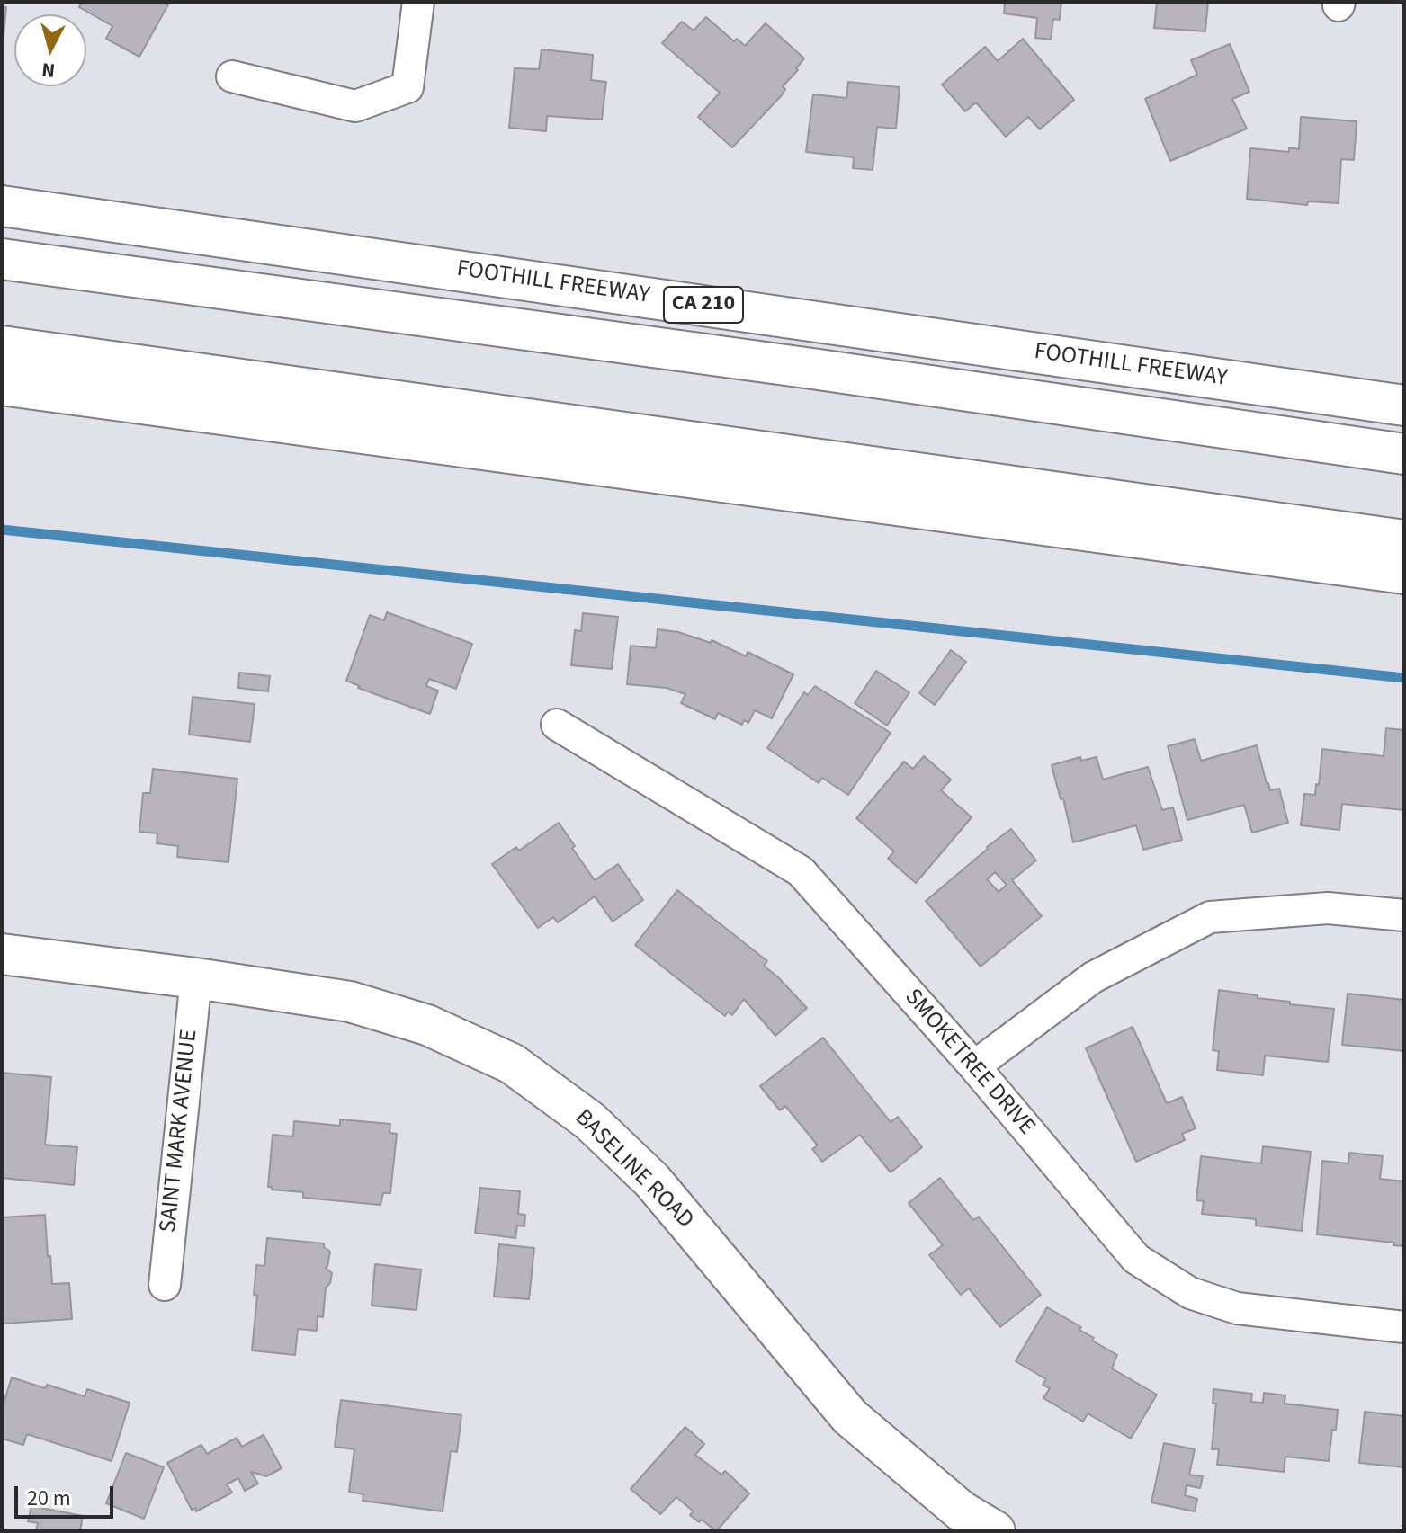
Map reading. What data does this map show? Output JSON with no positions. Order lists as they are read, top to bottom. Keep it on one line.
{"streets":{"main road":["FOOTHILL FREEWAY","CA 210","BASELINE ROAD"],"street":["SMOKETREE DRIVE","SAINT MARK AVENUE"]},"crossings":[["SAINT MARK AVENUE","BASELINE ROAD"]],"scale_bar":"20 m","north":"bottom"}
